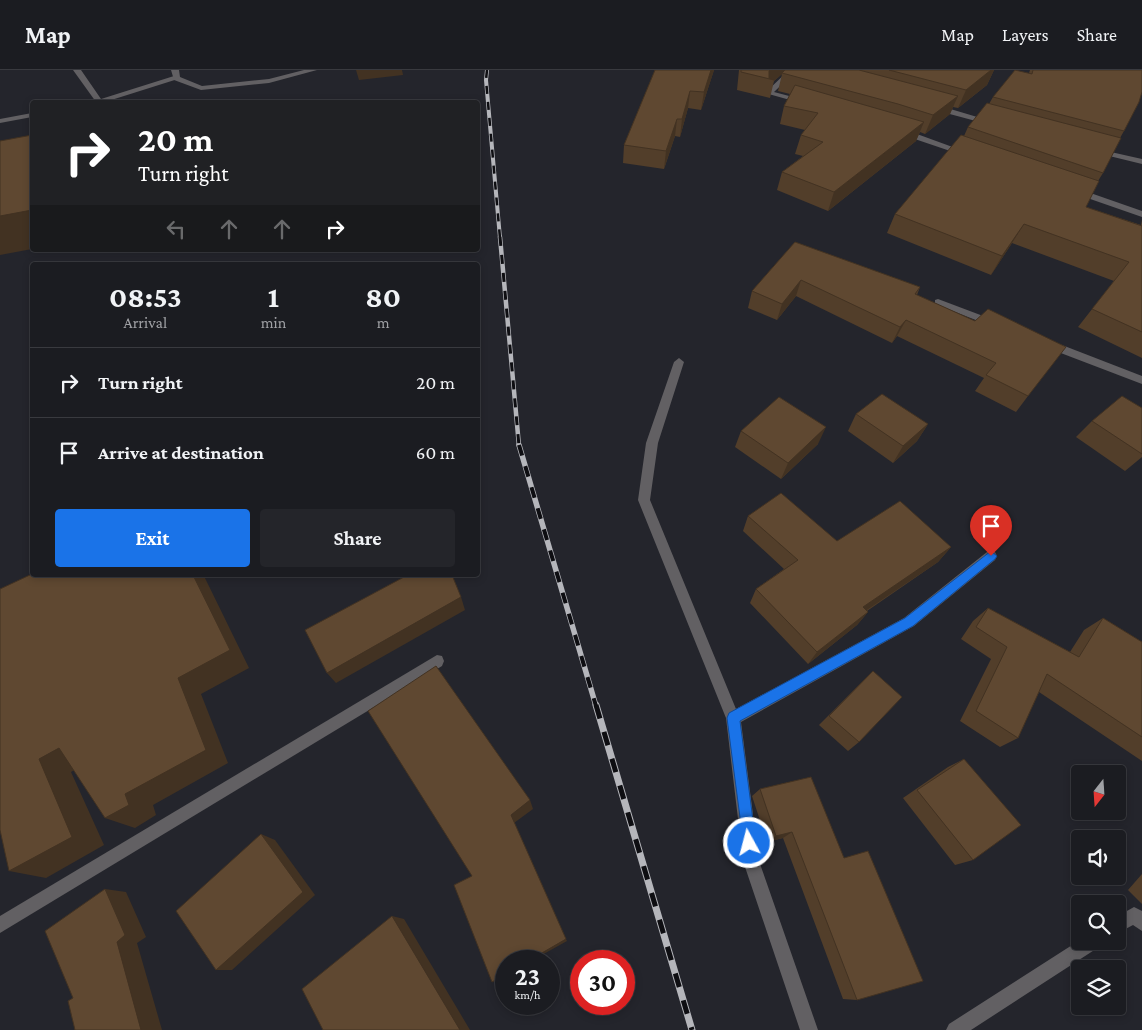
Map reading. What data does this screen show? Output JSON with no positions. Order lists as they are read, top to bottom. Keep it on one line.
{"north":"bottom","page":{"header":"Map","nav":["Map","Layers","Share"],"turn":["20 m","Turn right"],"eta":["08:53","Arrival","1","min","80","m"],"list":[{"name":"Turn right","value":"20 m"},{"name":"Arrive at destination","value":"60 m"}],"buttons":["Exit","Share"],"speed":"23 km/h","limit":"30"}}
